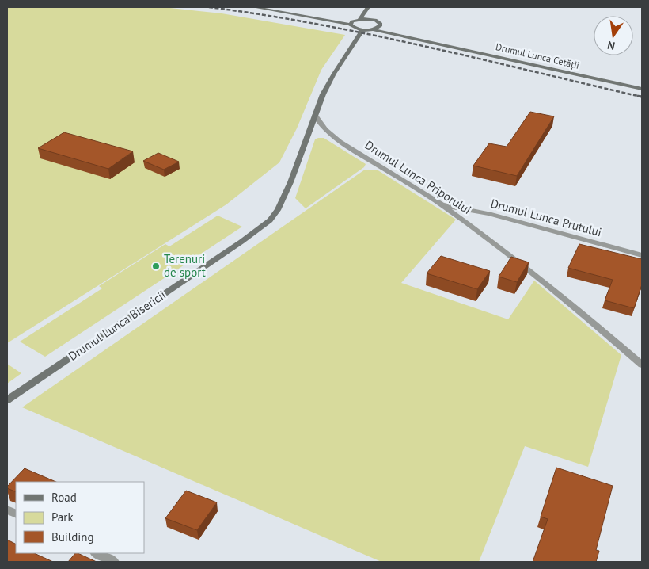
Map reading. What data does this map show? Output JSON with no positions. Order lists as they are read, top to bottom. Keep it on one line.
{"streets":{"street":["Drumul Lunca Cetății","Drumul Lunca Priporului","Drumul Lunca Prutului","Drumul Lunca Bisericii"]},"crossings":[["Drumul Lunca Priporului","Drumul Lunca Prutului"],["Drumul Lunca Priporului","Drumul Lunca Bisericii"]],"places":["Terenuri de sport"],"legend":["Road","Park","Building"],"north":"bottom"}
